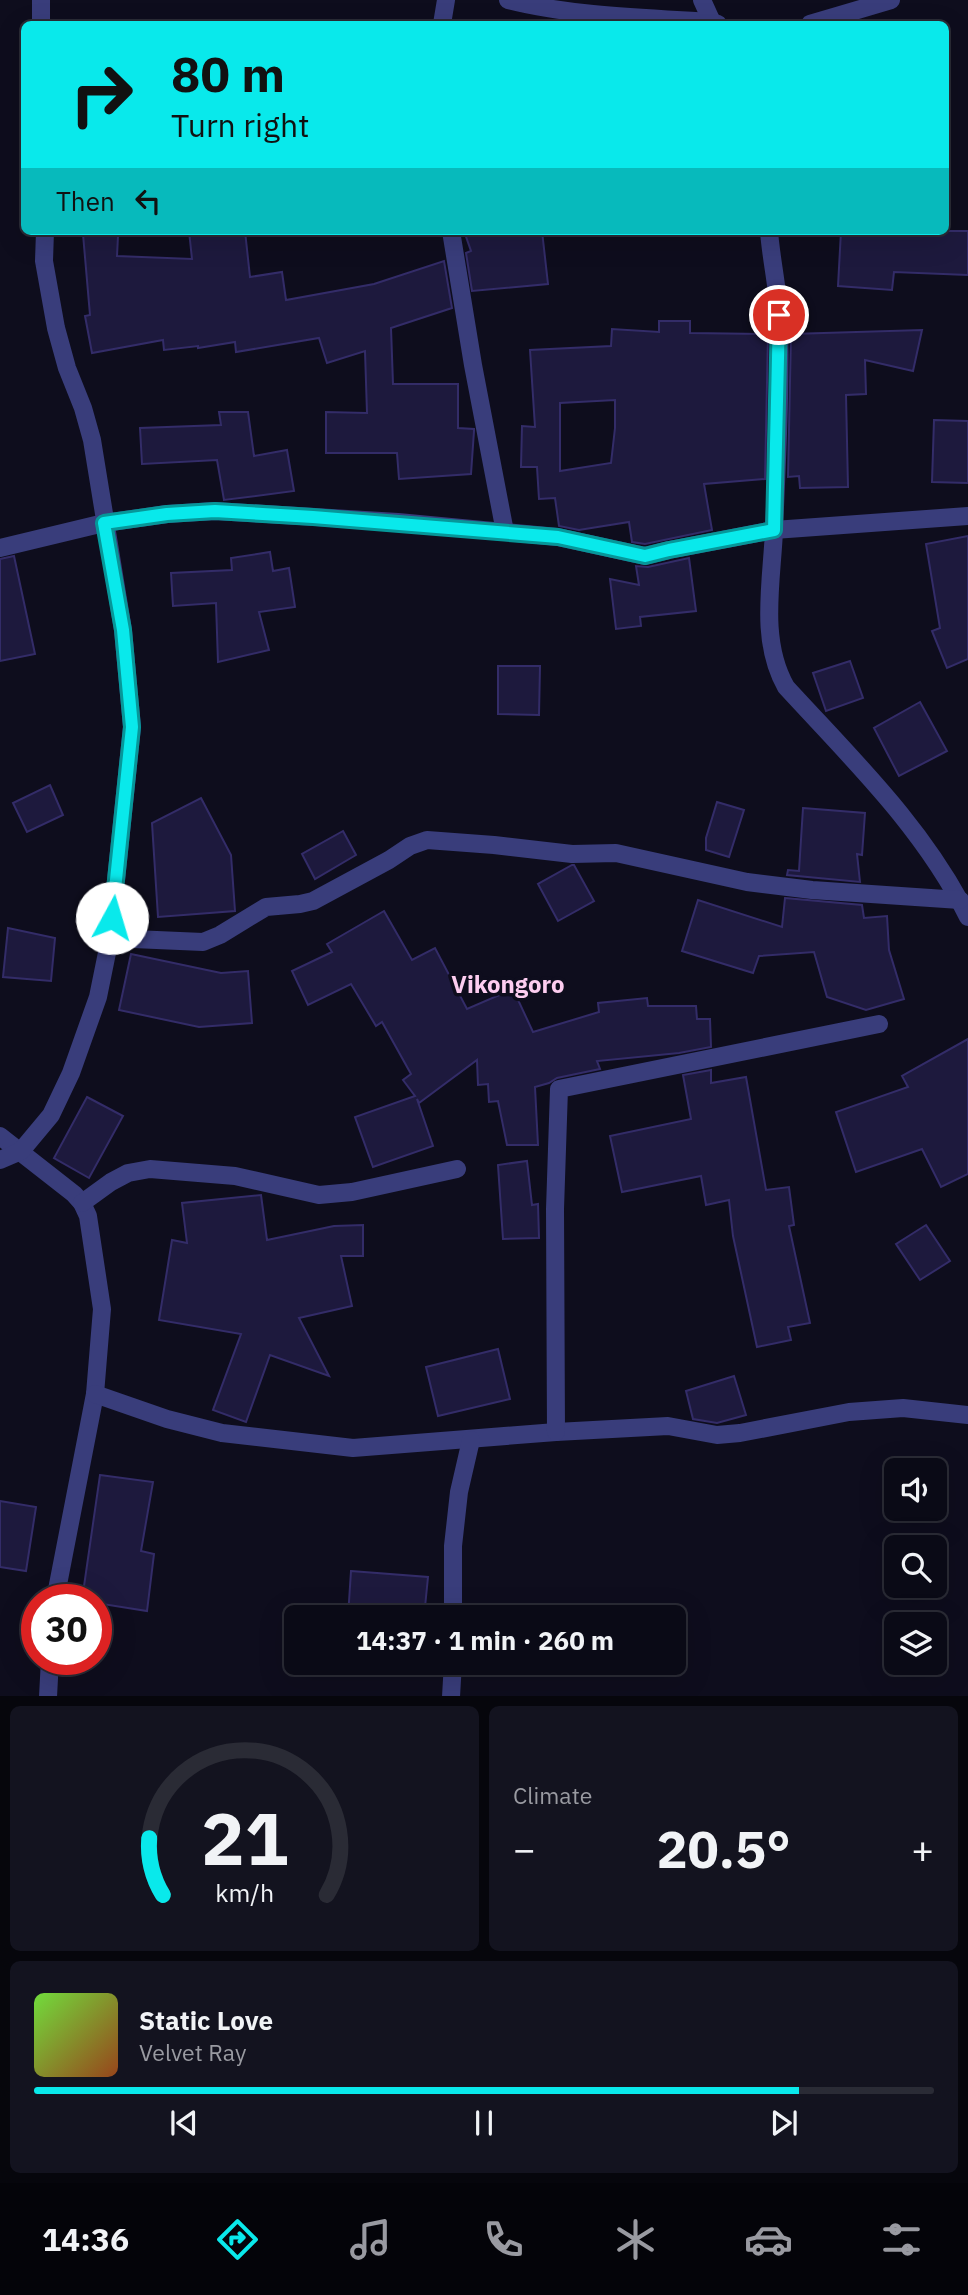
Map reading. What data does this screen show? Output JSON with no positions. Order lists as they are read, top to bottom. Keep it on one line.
{"districts":["Vikongoro"],"page":{"turn":["80 m","Turn right"],"then":"Then","limit":"30","trip":"14:37 · 1 min · 260 m","tile":"Climate","heat":["−","20.5°","+"],"song":["Static Love","Velvet Ray"],"tabs":"14:36","gauge":["21","km/h"]}}
